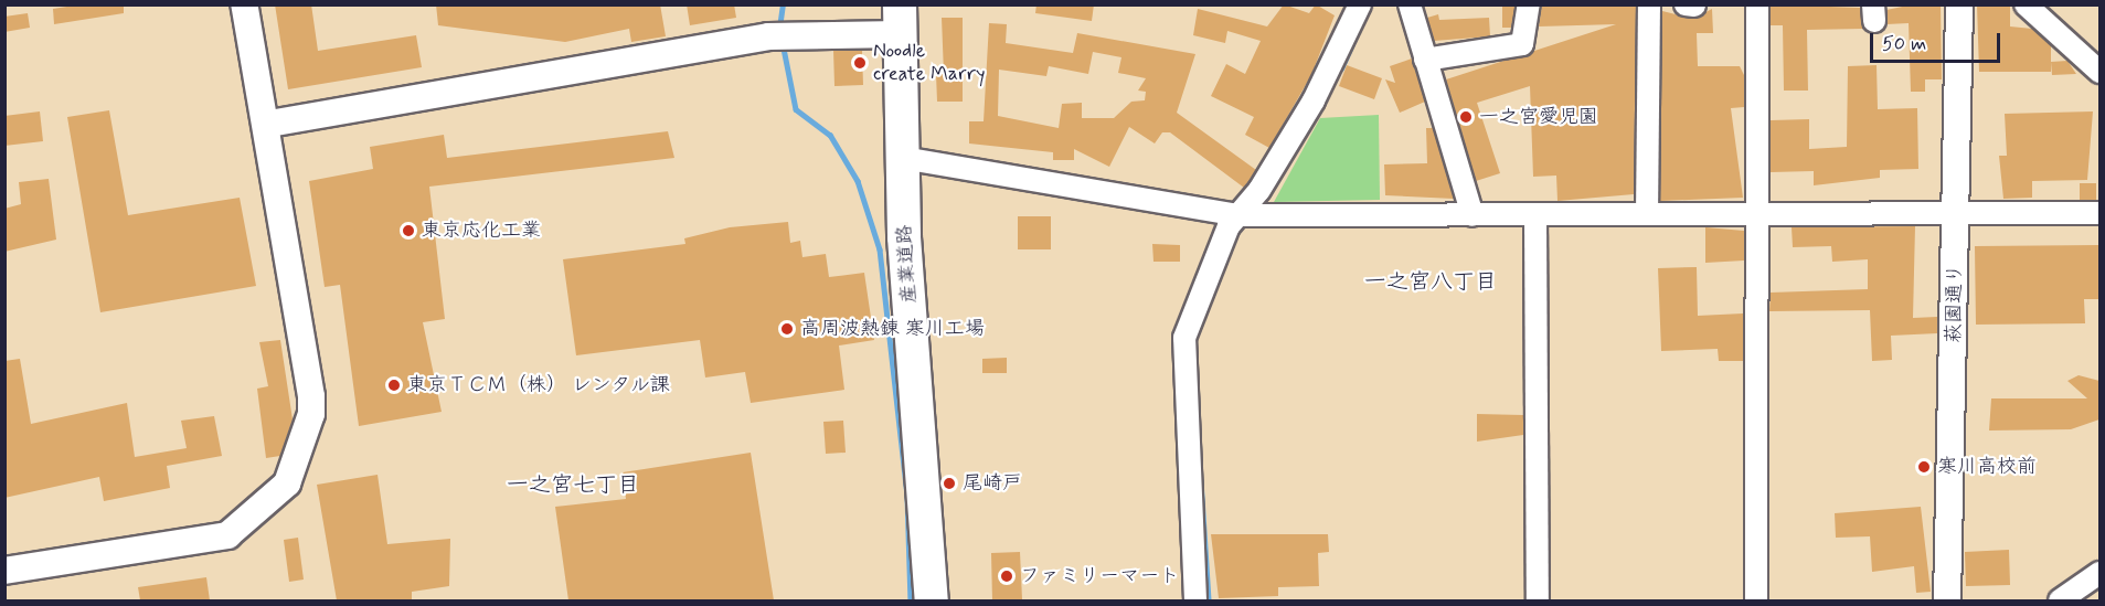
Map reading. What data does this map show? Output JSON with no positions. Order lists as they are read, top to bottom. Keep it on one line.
{"streets":{"main road":["産業道路"],"street":["萩園通り"]},"districts":["一之宮八丁目","一之宮七丁目"],"places":["Noodle create Marry","一之宮愛児園","東京応化工業","高周波熱錬 寒川工場","東京ＴＣＭ（株） レンタル課","寒川高校前","尾崎戸","ファミリーマート"],"scale_bar":"50 m"}
